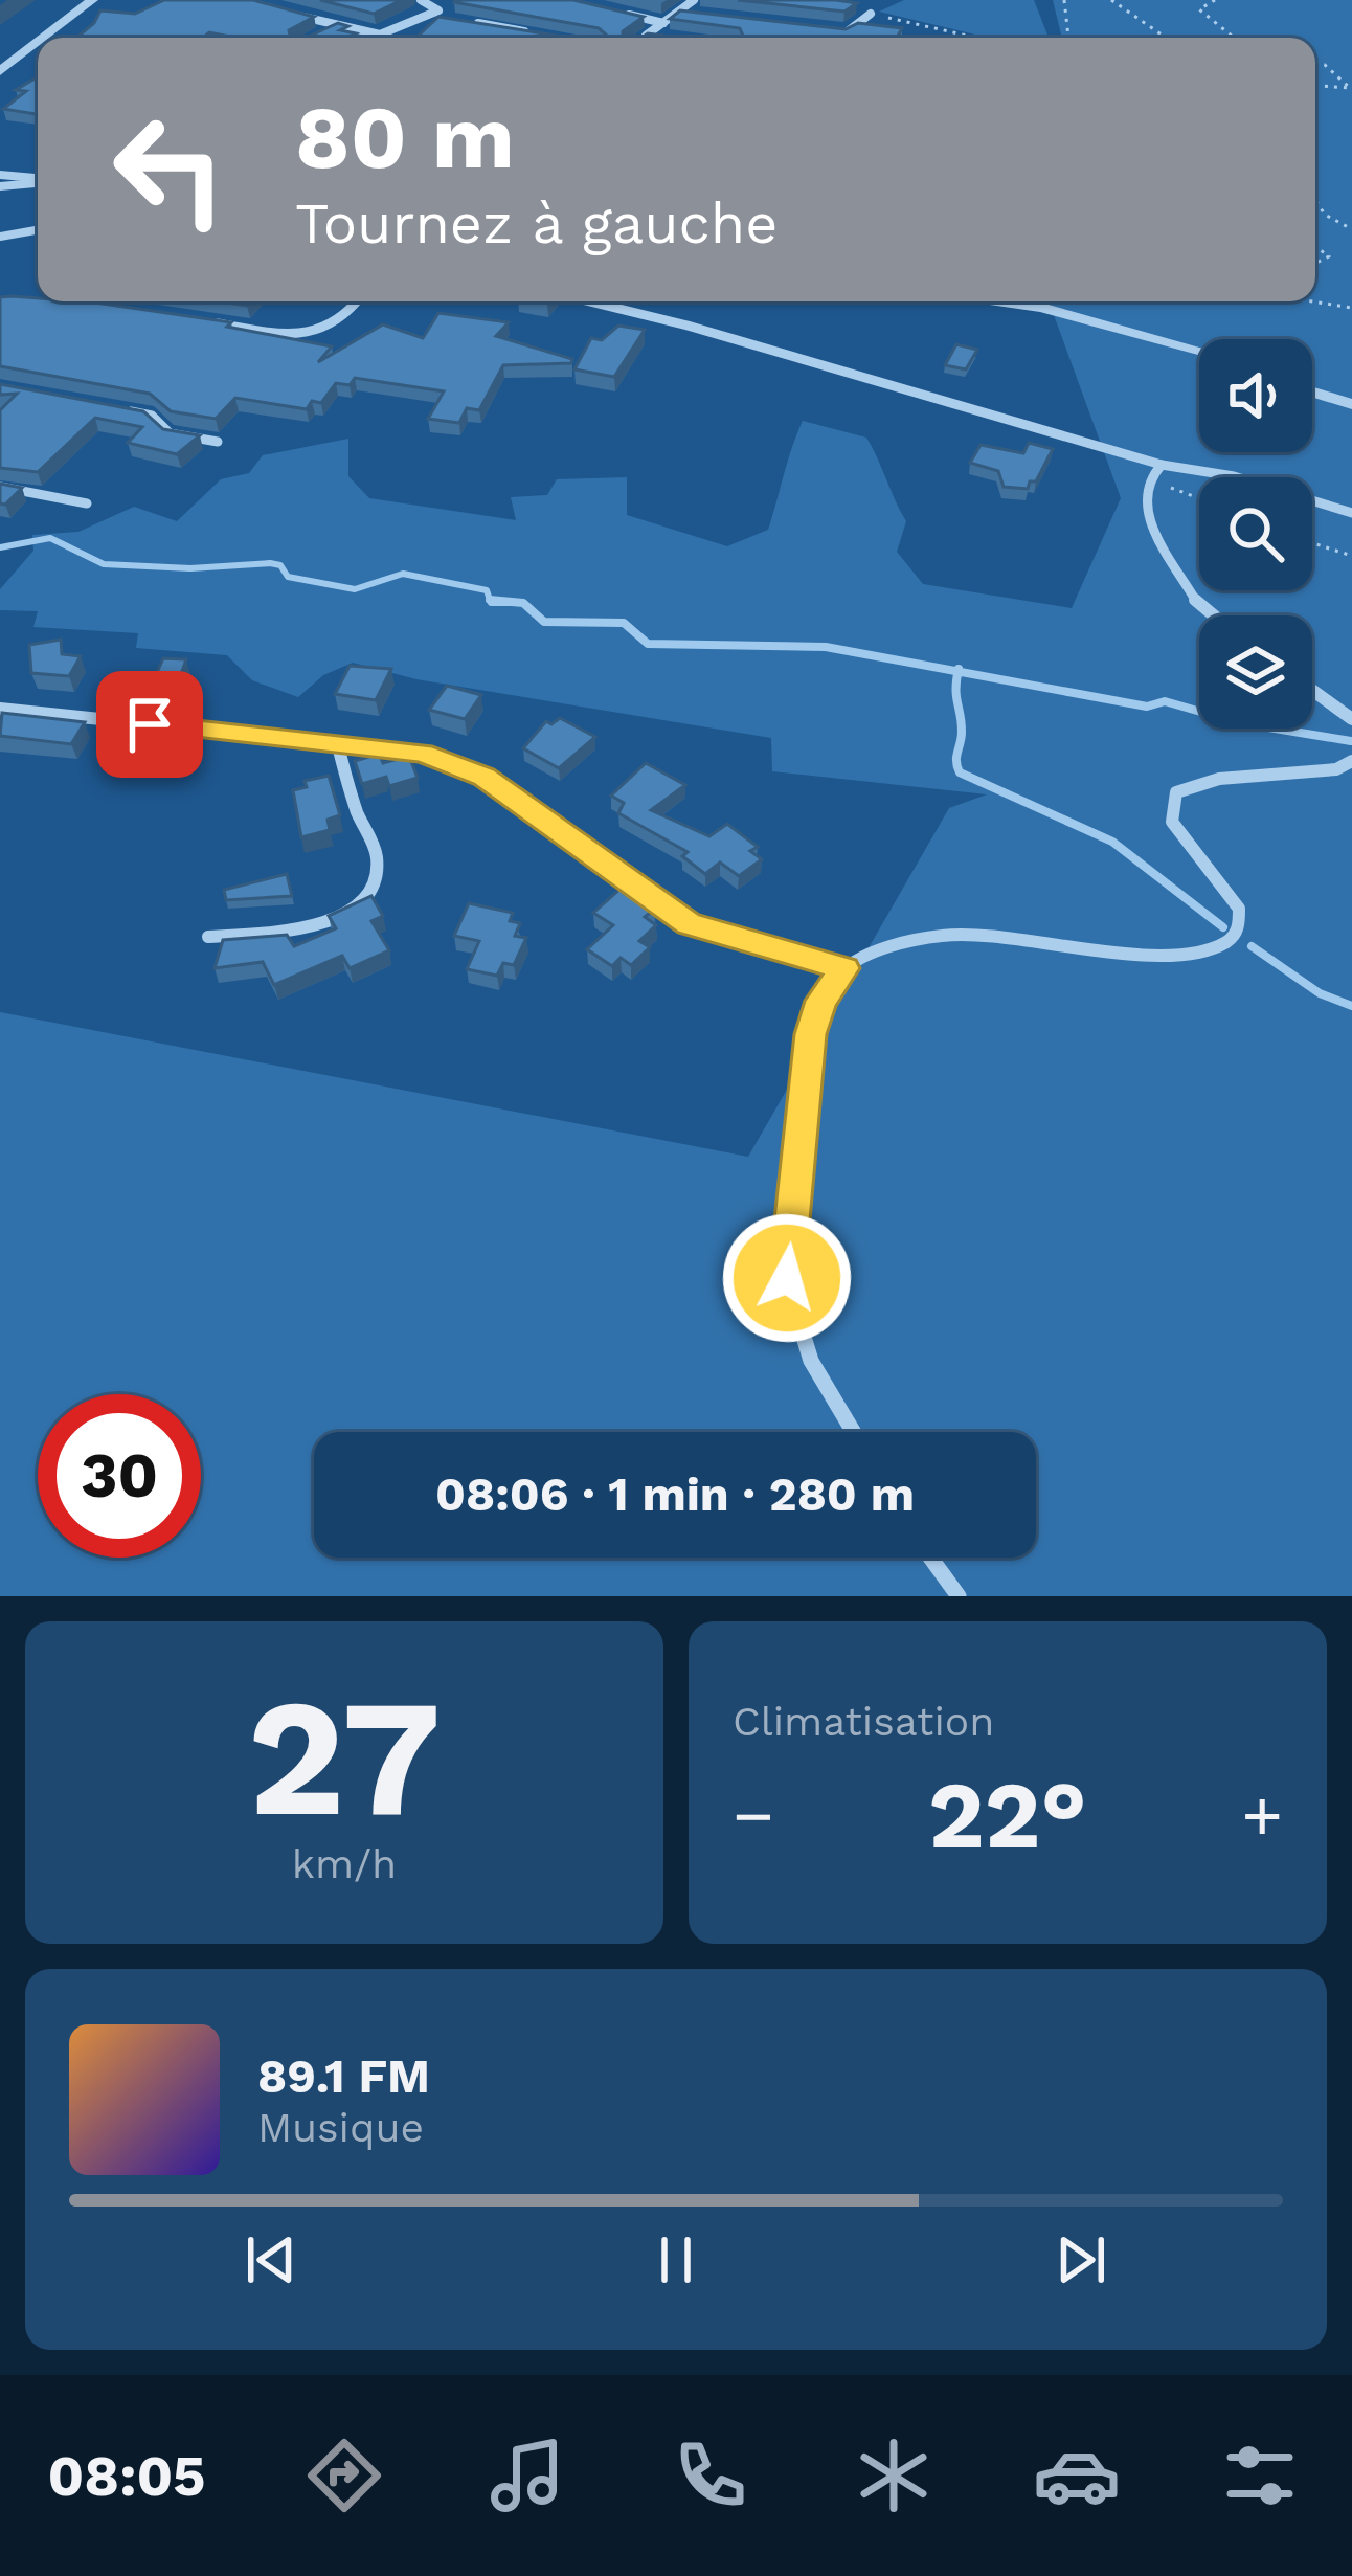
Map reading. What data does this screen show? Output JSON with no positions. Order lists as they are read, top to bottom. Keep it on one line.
{"page":{"turn":["80 m","Tournez à gauche"],"limit":"30","trip":"08:06 · 1 min · 280 m","tile":[["27","km/h"],"Climatisation"],"heat":["−","22°","+"],"song":["89.1 FM","Musique"],"tabs":"08:05"}}
